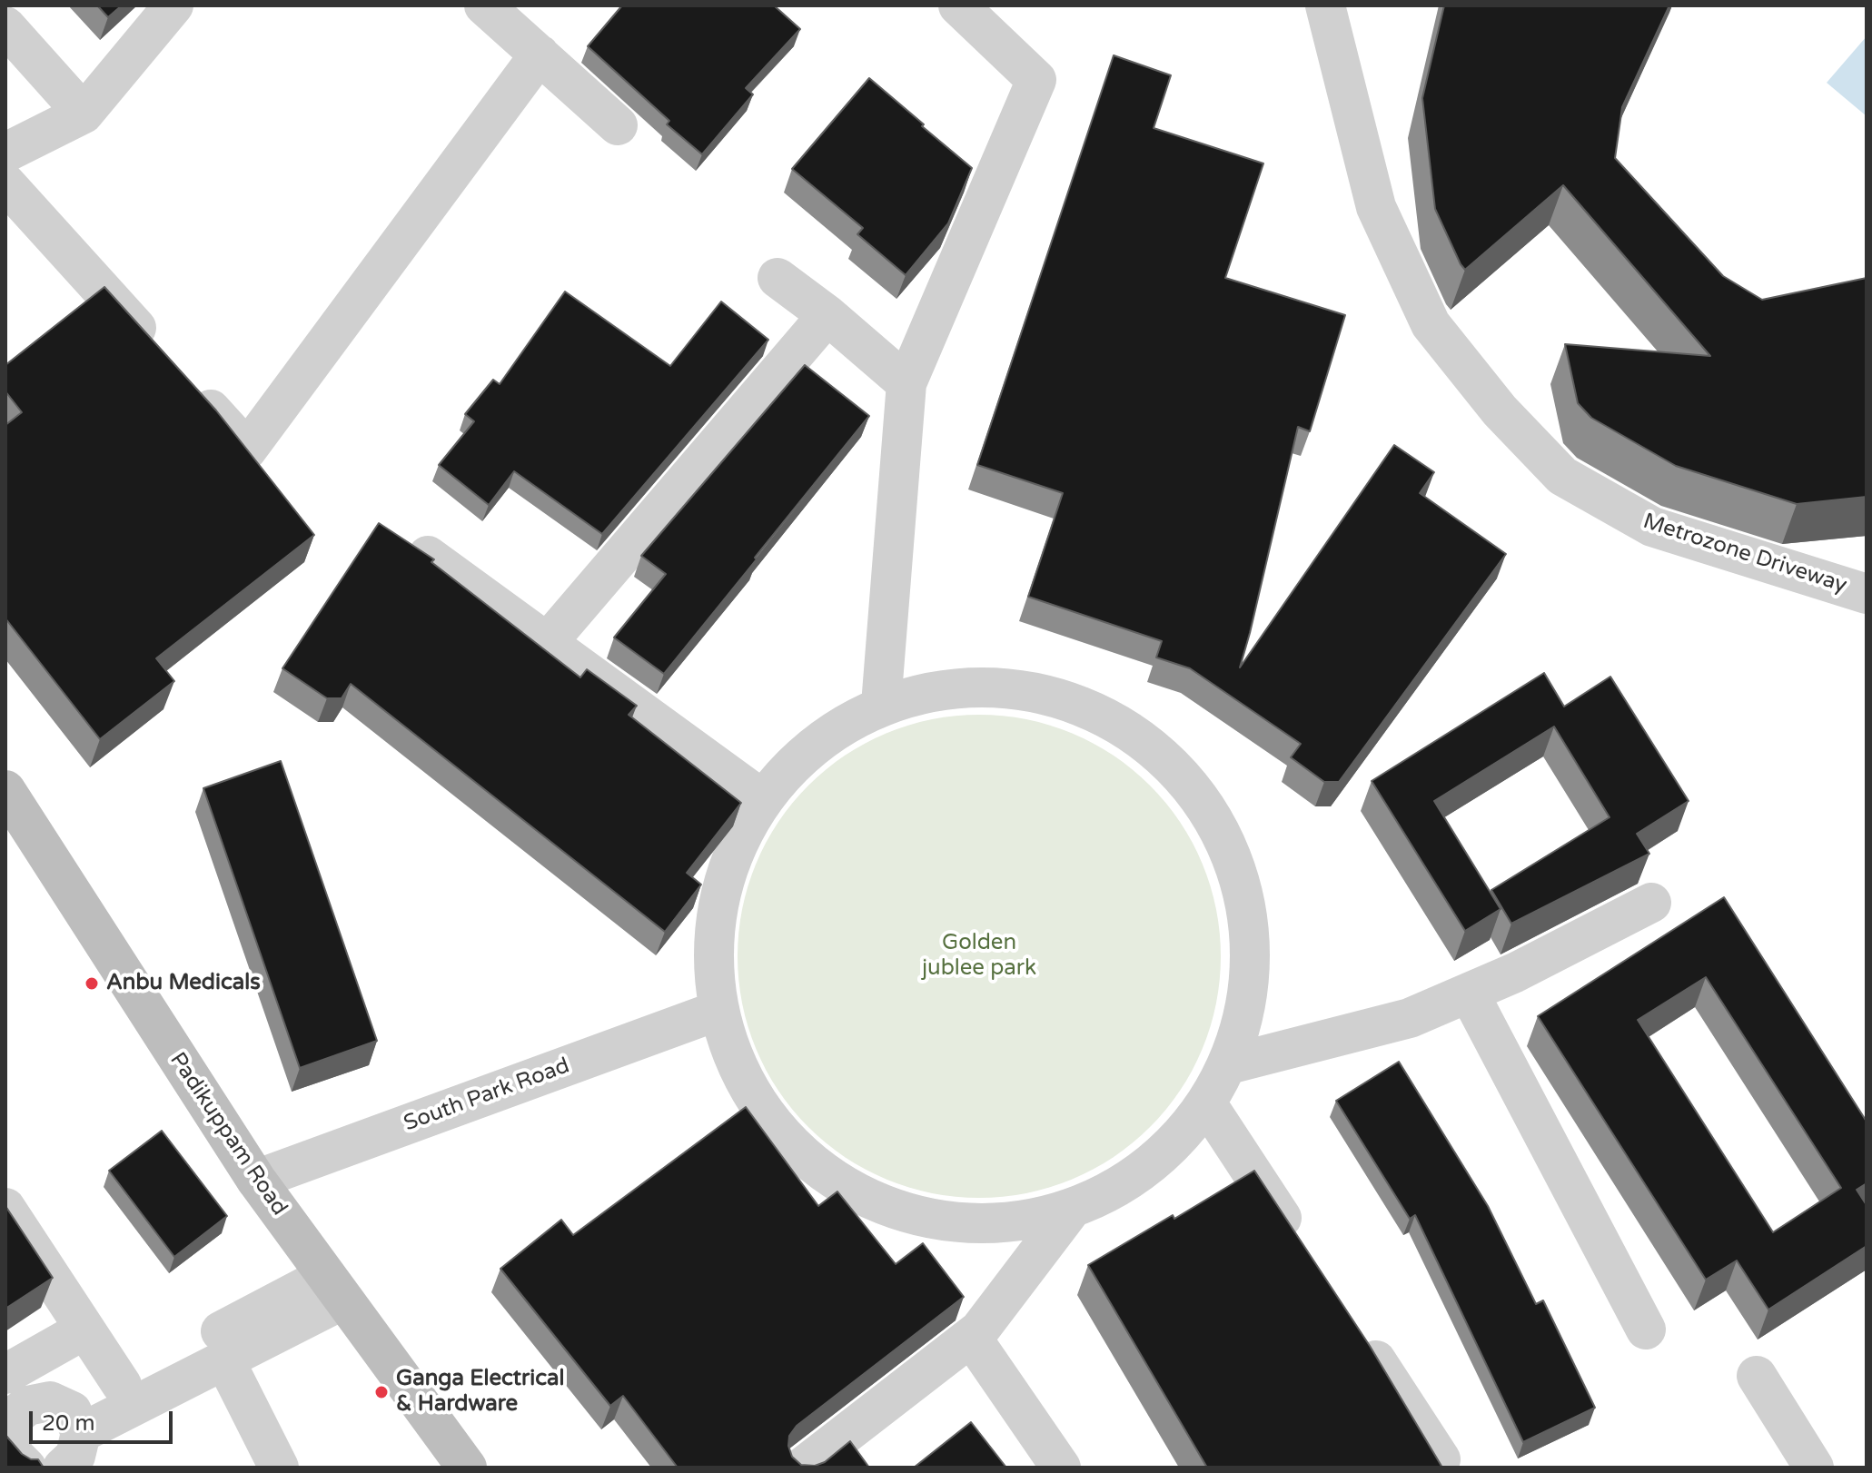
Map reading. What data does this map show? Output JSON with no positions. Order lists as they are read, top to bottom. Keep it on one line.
{"streets":{"street":["Metrozone Driveway","South Park Road","Padikuppam Road"]},"crossings":[["South Park Road","Padikuppam Road"]],"parks":["Golden jublee park"],"places":["Anbu Medicals","Ganga Electrical & Hardware"],"scale_bar":"20 m"}
